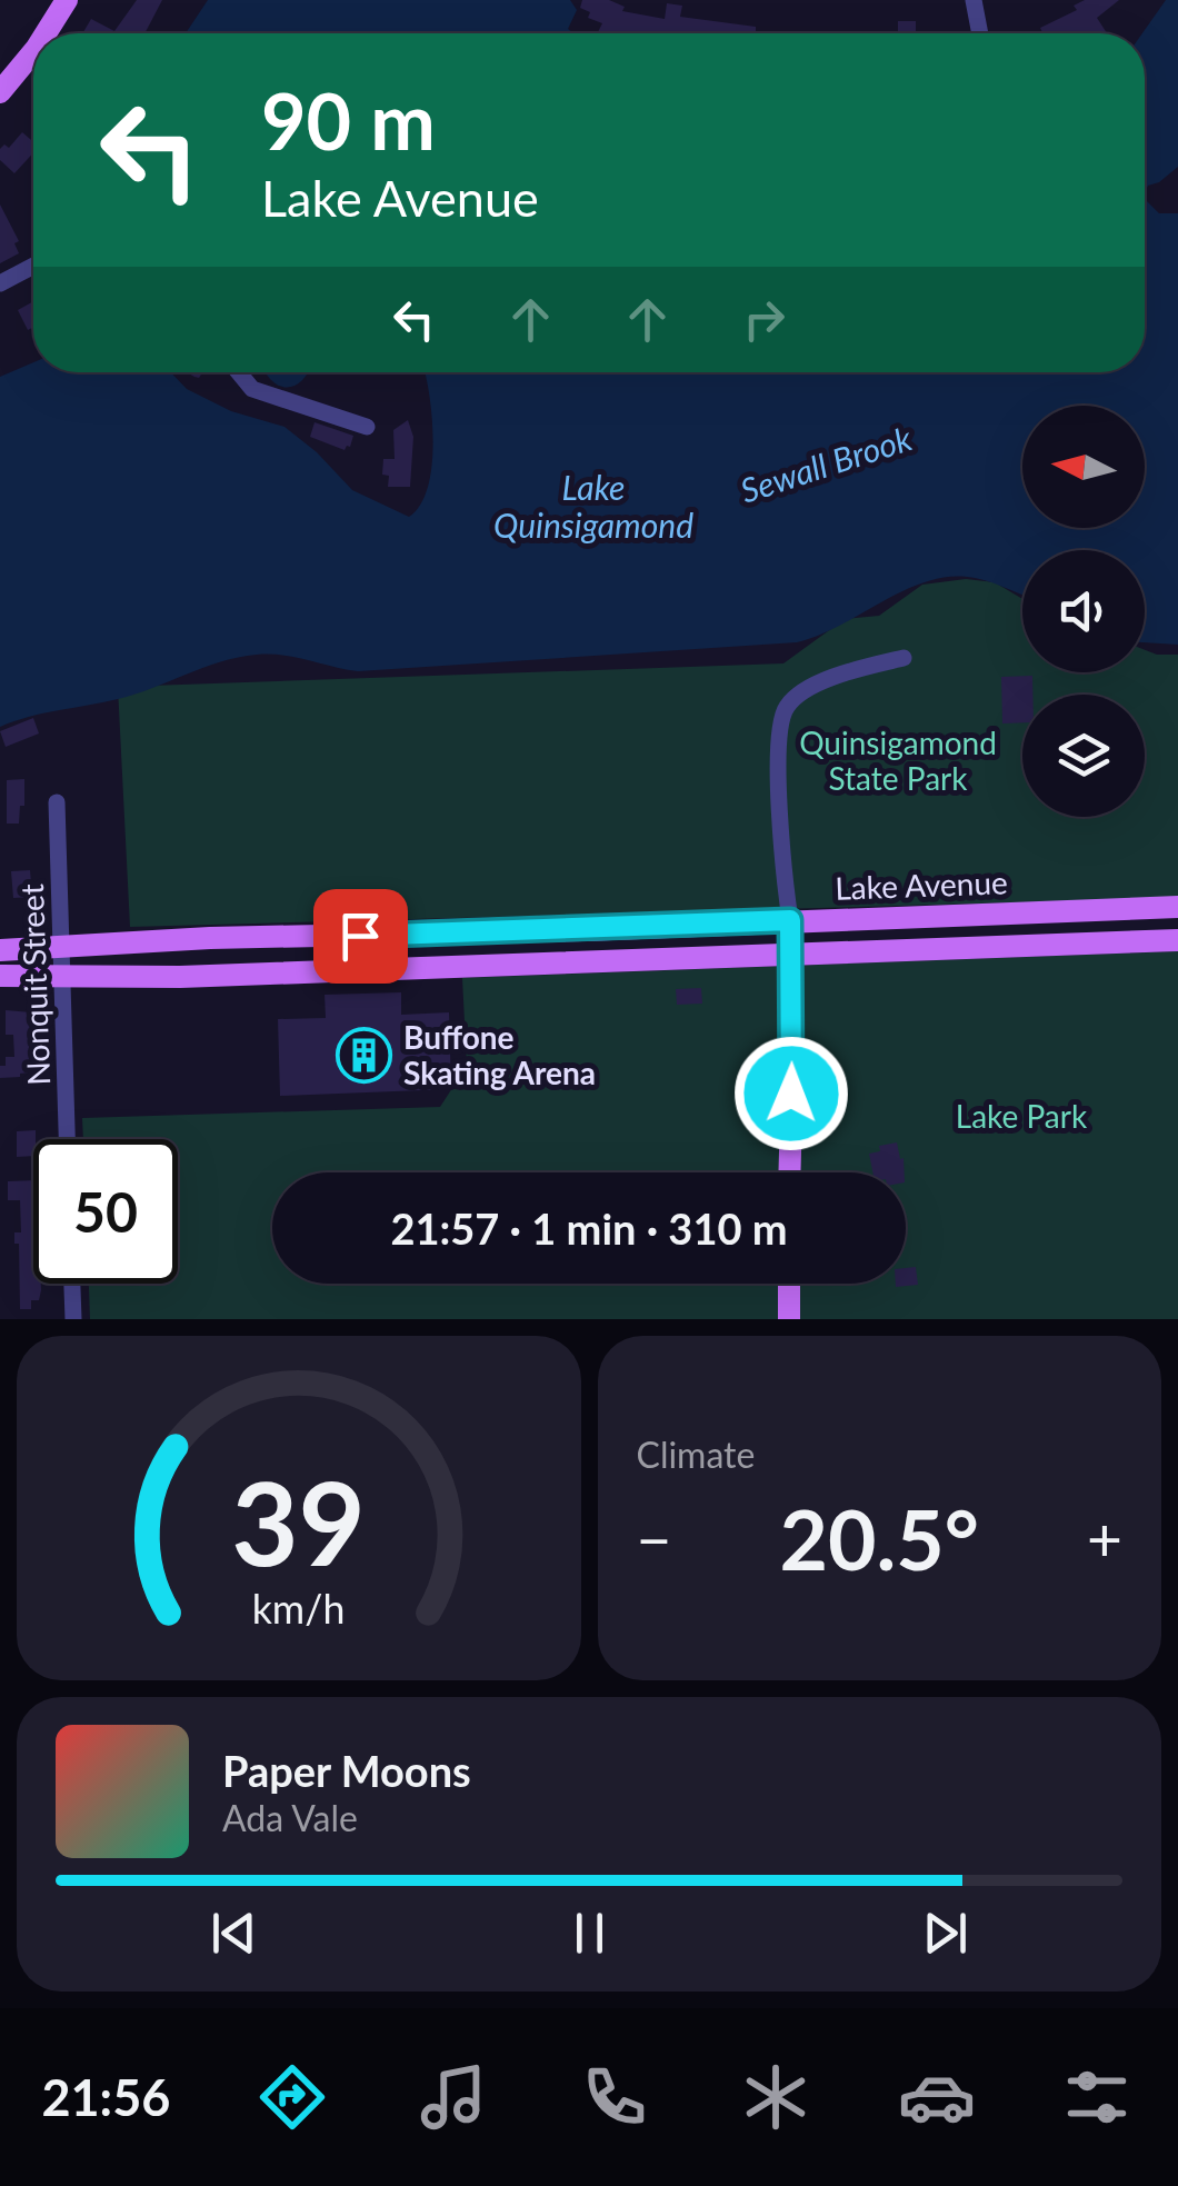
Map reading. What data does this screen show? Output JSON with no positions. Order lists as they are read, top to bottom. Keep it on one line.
{"streets":{"main road":["Lake Avenue"],"street":["Nonquit Street"]},"crossings":[["Lake Avenue","Nonquit Street"]],"water":["Sewall Brook","Lake Quinsigamond"],"parks":["Quinsigamond State Park","Lake Park"],"places":{"building":["Buffone Skating Arena"]},"north":"left","page":{"turn":["90 m","Lake Avenue"],"limit":"50","trip":"21:57 · 1 min · 310 m","tile":"Climate","heat":["−","20.5°","+"],"song":["Paper Moons","Ada Vale"],"tabs":"21:56","gauge":["39","km/h"]}}
